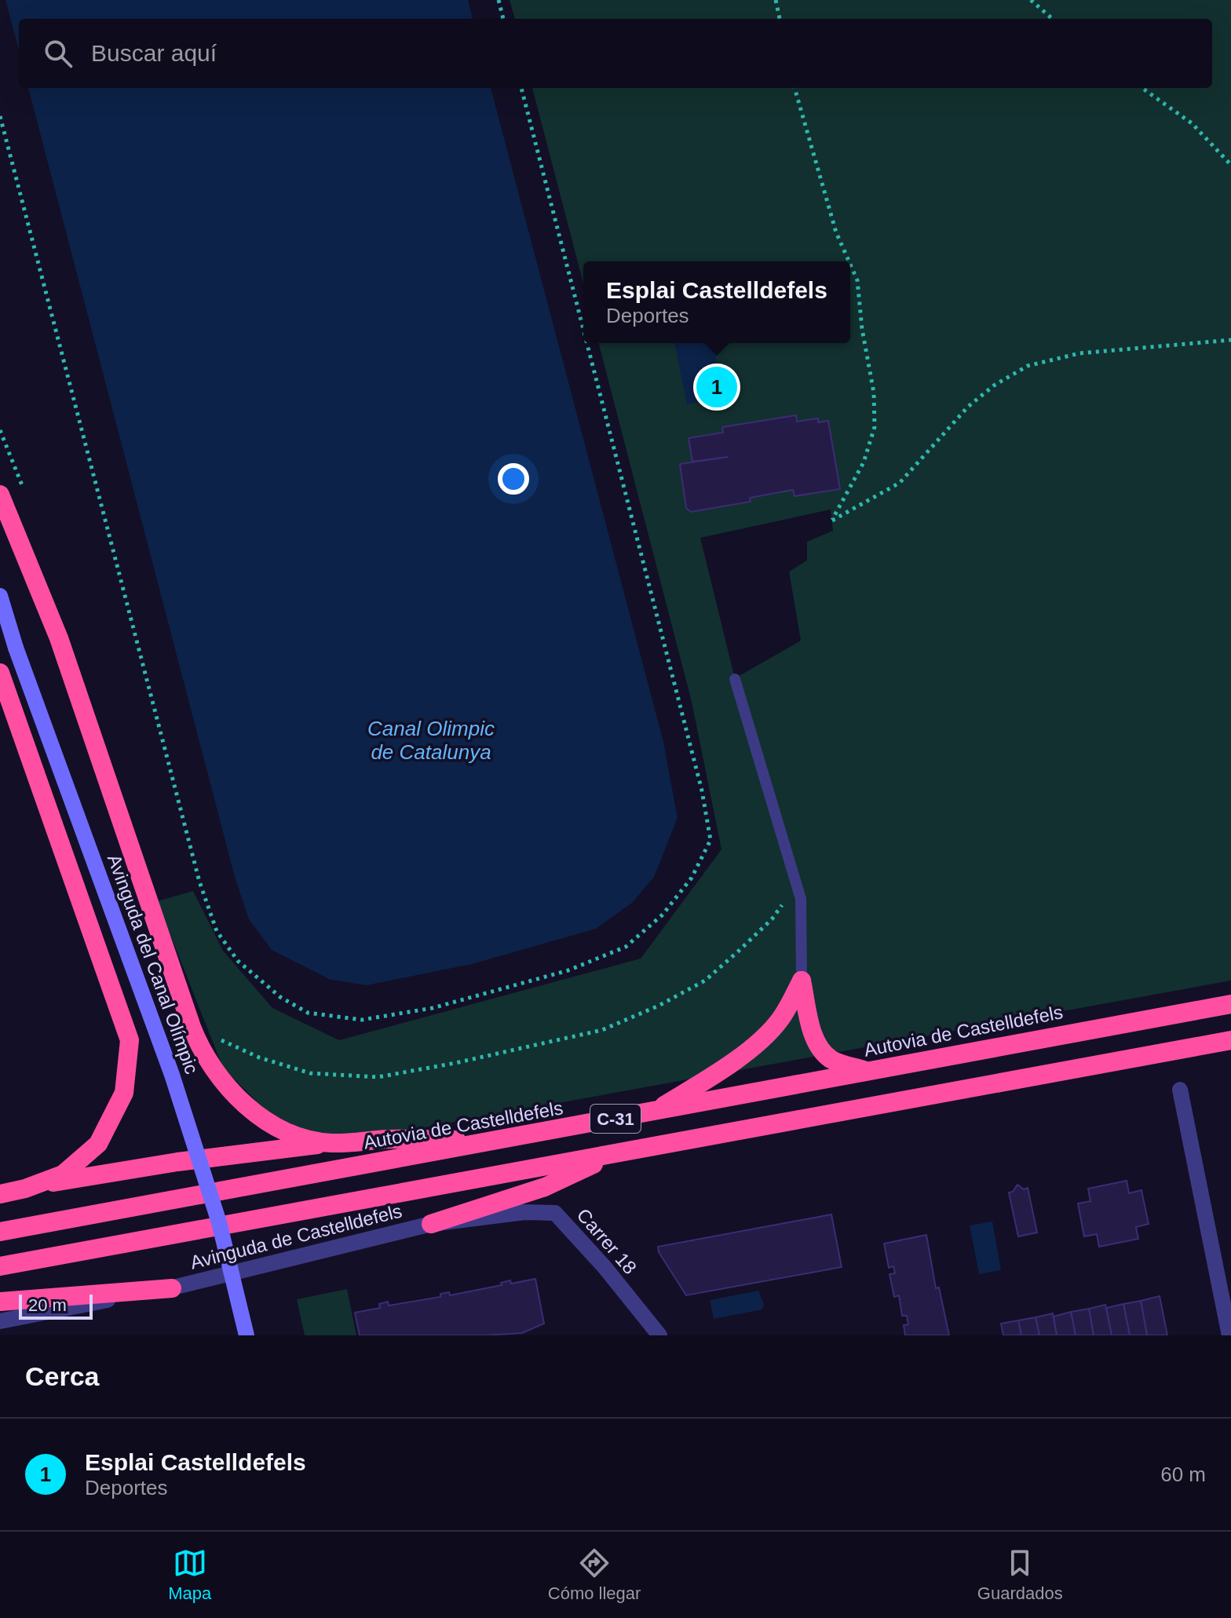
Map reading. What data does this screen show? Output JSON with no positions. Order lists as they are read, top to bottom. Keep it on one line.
{"streets":{"highway":["Autovia de Castelldefels","C-31"],"street":["Avinguda del Canal Olímpic","Avinguda de Castelldefels","Carrer 18"]},"crossings":[["Avinguda de Castelldefels","Carrer 18"]],"water":["Canal Olimpic de Catalunya"],"scale_bar":"20 m","page":{"search":"Buscar aquí","popup":["Esplai Castelldefels","Deportes"],"pins":"1","scale":"20 m","heading":"Cerca","list":[{"mark":"1","name":"Esplai Castelldefels","note":"Deportes","value":"60 m"}],"nav":["Mapa","Cómo llegar","Guardados"]}}
